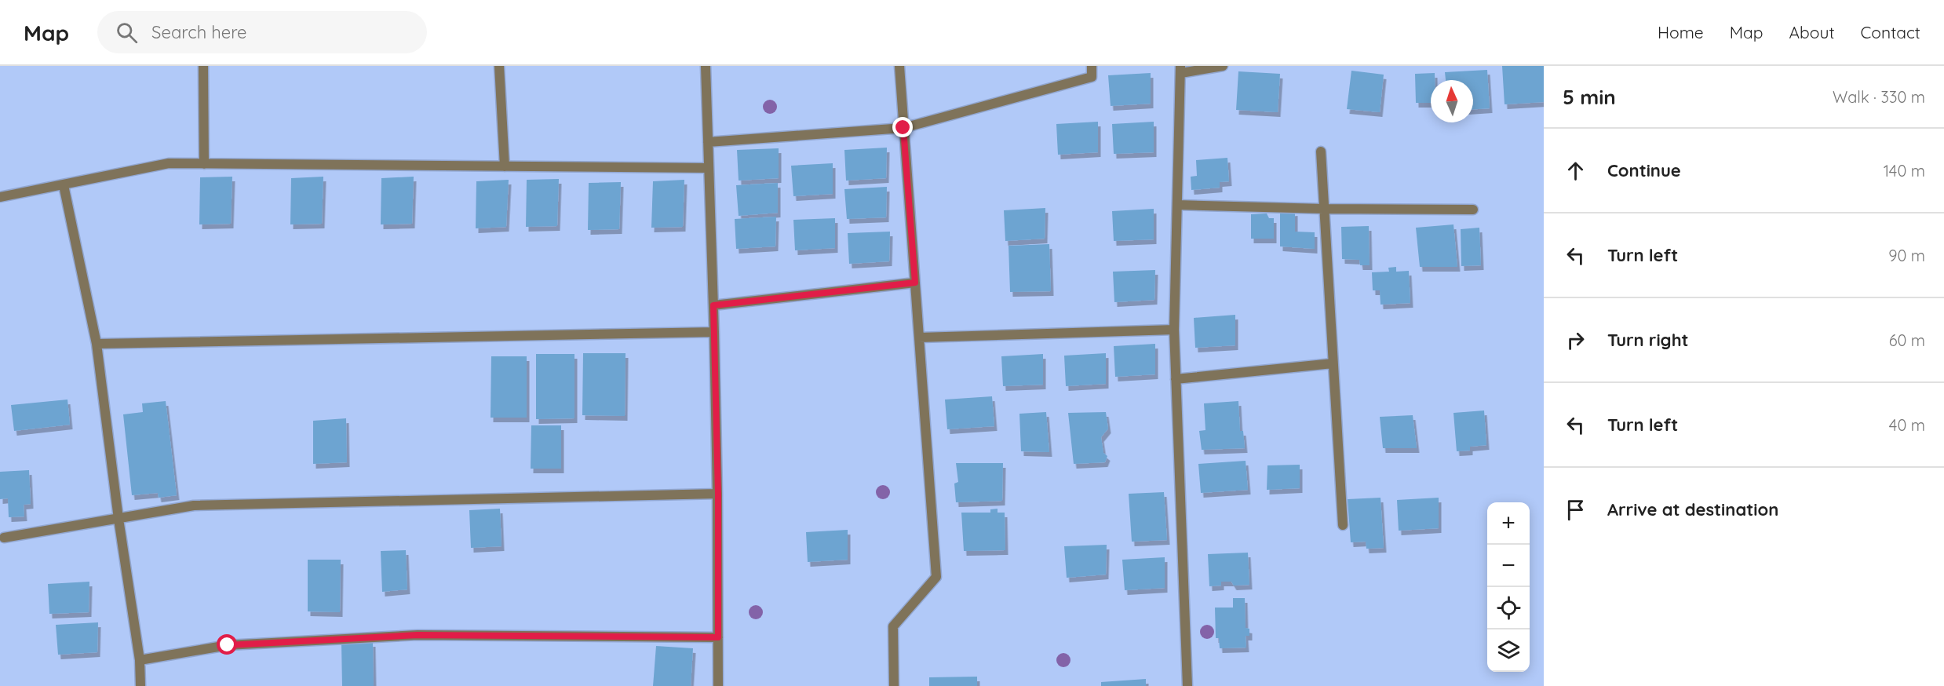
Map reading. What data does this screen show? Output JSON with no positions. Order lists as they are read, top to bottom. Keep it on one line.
{"north":"top","page":{"header":"Map","search":"Search here","nav":["Home","Map","About","Contact"],"heading":["5 min","Walk · 330 m"],"list":[["Continue","140 m"],["Turn left","90 m"],["Turn right","60 m"],["Turn left","40 m"],"Arrive at destination"],"map_buttons":["+","−"]}}
